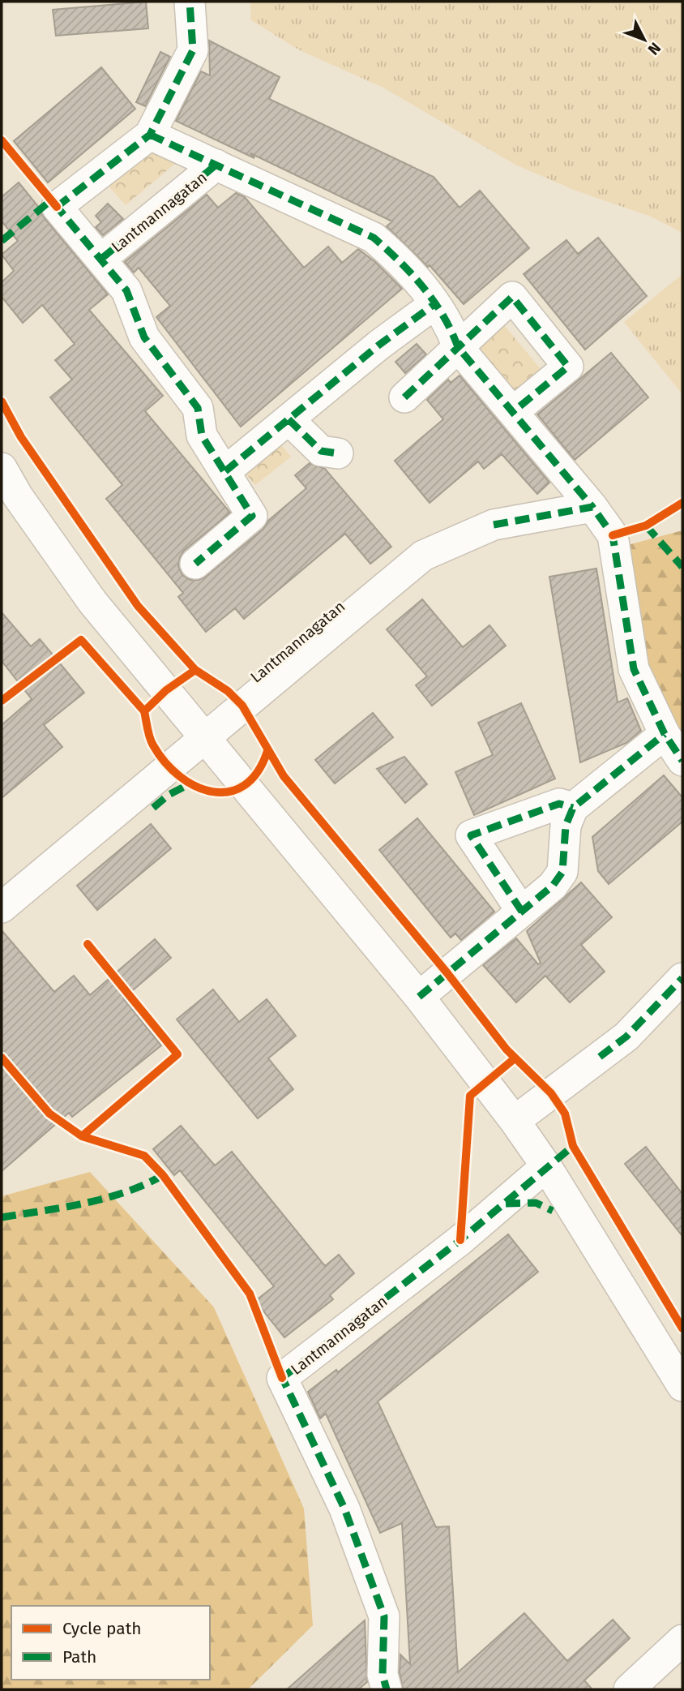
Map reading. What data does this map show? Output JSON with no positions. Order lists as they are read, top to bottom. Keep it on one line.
{"streets":{"street":["Lantmannagatan"]},"legend":["Cycle path","Path"],"north":"bottom right"}
